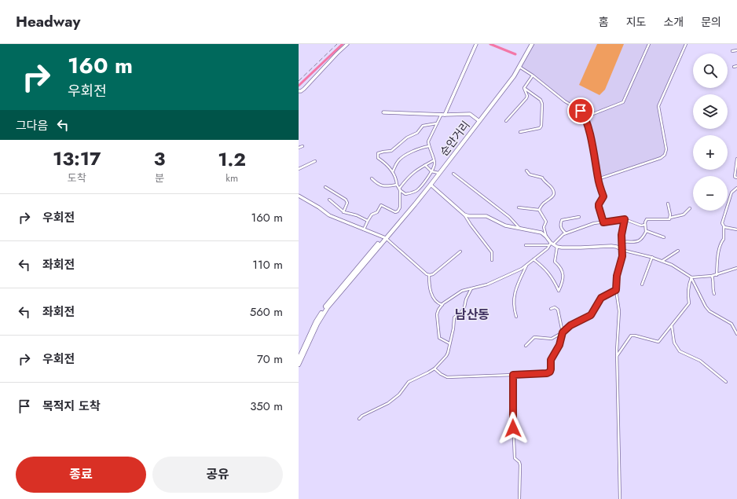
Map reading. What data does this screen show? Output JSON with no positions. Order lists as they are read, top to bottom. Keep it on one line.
{"streets":{"main road":["순안거리"]},"districts":["남산동"],"page":{"header":"Headway","nav":["홈","지도","소개","문의"],"turn":["160 m","우회전"],"map_buttons":["+","−"],"then":"그다음","eta":["13:17","도착","3","분","1.2","km"],"list":[{"name":"우회전","value":"160 m"},{"name":"좌회전","value":"110 m"},{"name":"좌회전","value":"560 m"},{"name":"우회전","value":"70 m"},{"name":"목적지 도착","value":"350 m"}],"buttons":["종료","공유"]}}
